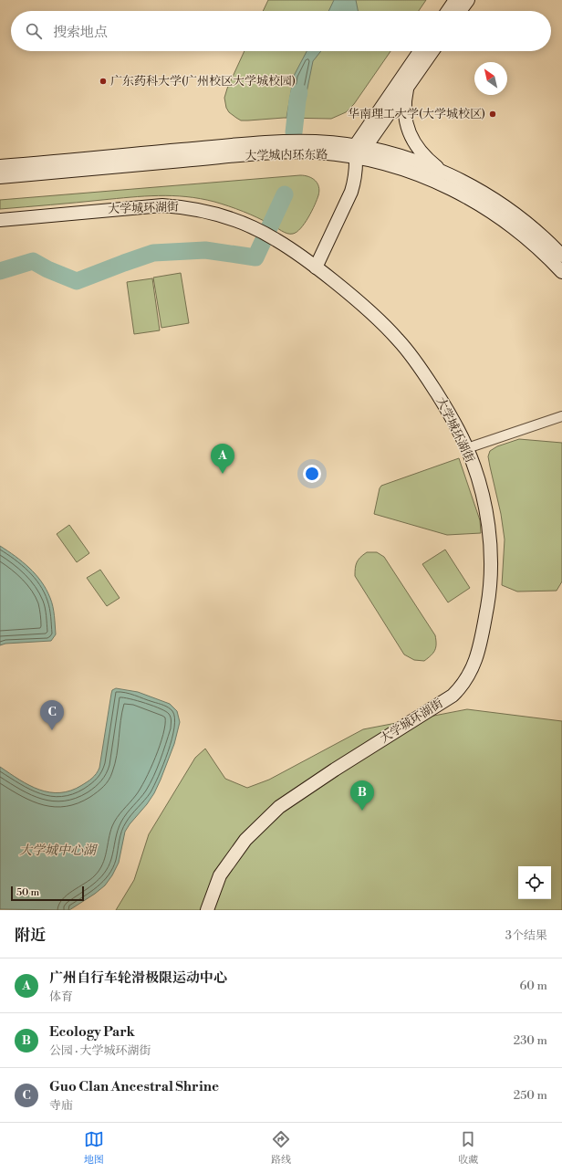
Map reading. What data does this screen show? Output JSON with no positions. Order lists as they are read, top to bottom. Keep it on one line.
{"streets":{"main road":["大学城内环东路","大学城环湖街"]},"water":["大学城中心湖"],"places":["广东药科大学(广州校区大学城校园)","华南理工大学(大学城校区)"],"scale_bar":"50 m","north":"top left","page":{"search":"搜索地点","pins":["A","C","B"],"scale":"50 m","heading":["附近","3个结果"],"list":[{"mark":"A","name":"广州自行车轮滑极限运动中心","note":"体育","value":"60 m"},{"mark":"B","name":"Ecology Park","note":"公园 · 大学城环湖街","value":"230 m"},{"mark":"C","name":"Guo Clan Ancestral Shrine","note":"寺庙","value":"250 m"}],"nav":["地图","路线","收藏"]}}
